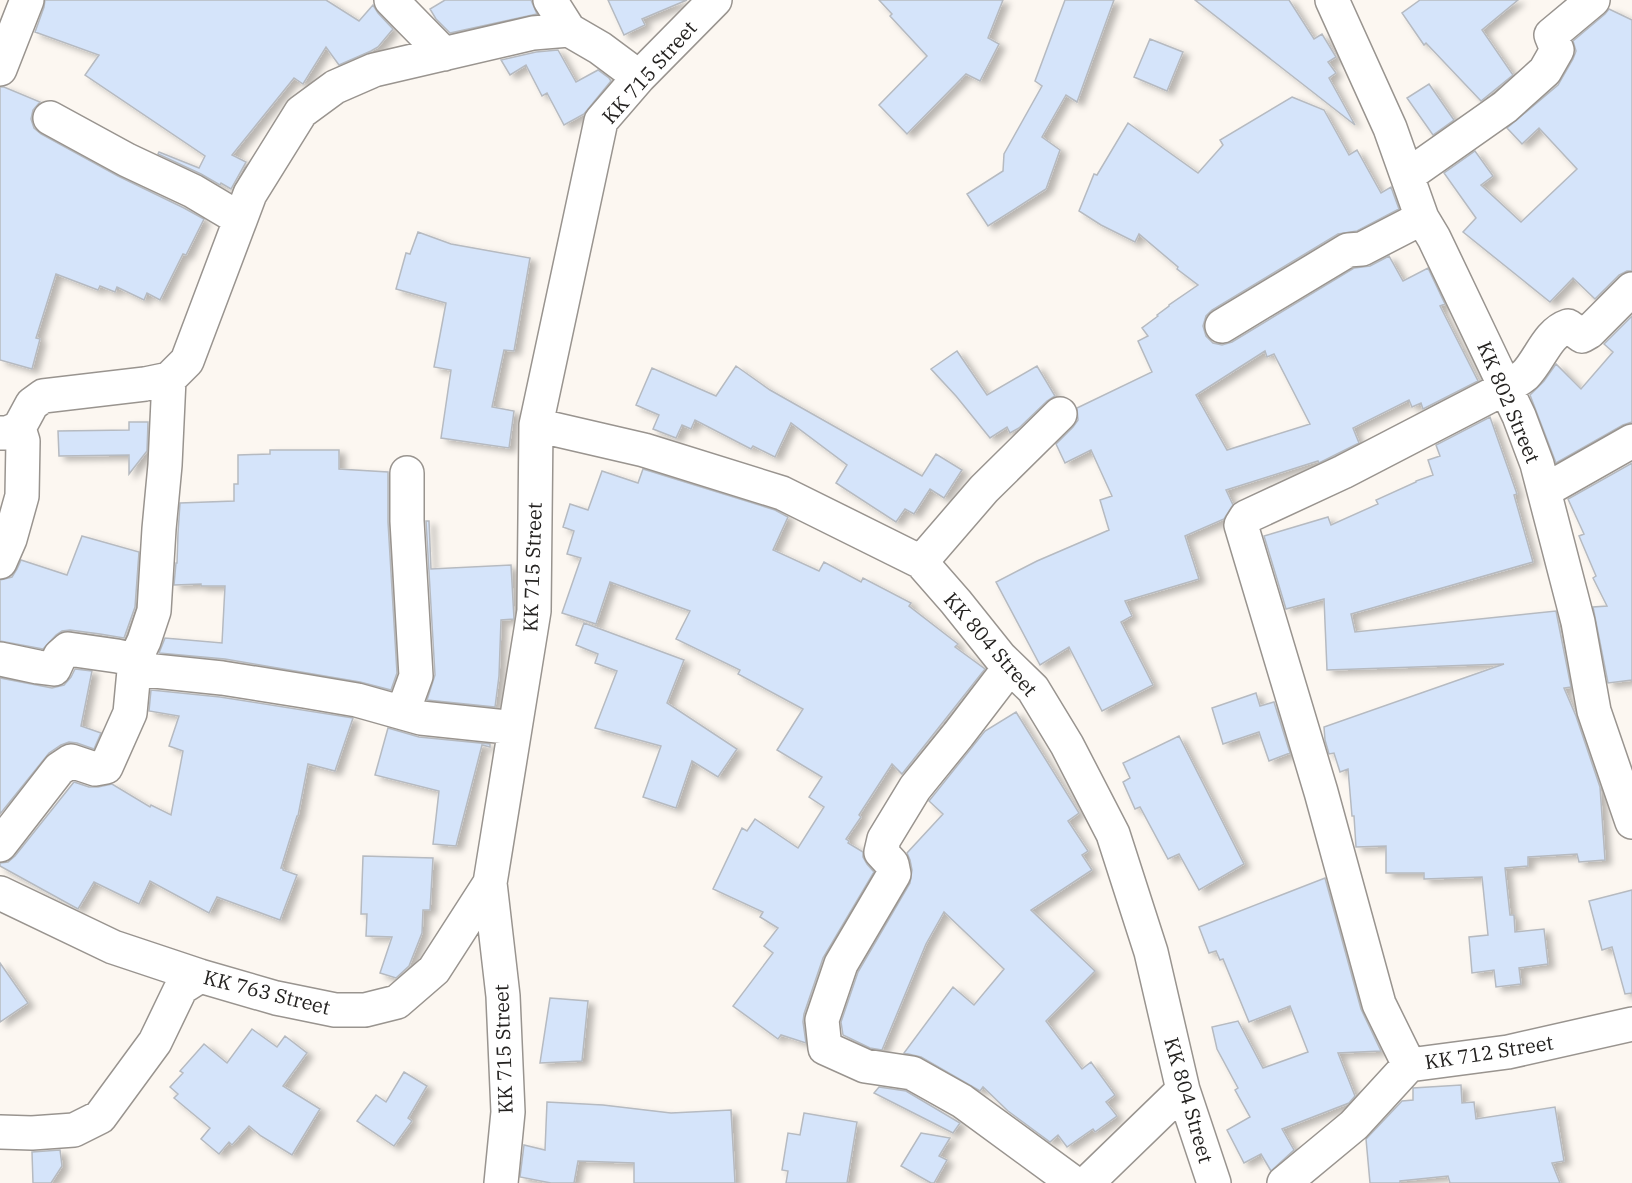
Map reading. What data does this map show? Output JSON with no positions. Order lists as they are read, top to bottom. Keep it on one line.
{"streets":{"street":["KK 715 Street","KK 802 Street","KK 804 Street","KK 763 Street","KK 712 Street"]},"crossings":[["KK 715 Street","KK 804 Street"],["KK 715 Street","KK 763 Street"]]}
